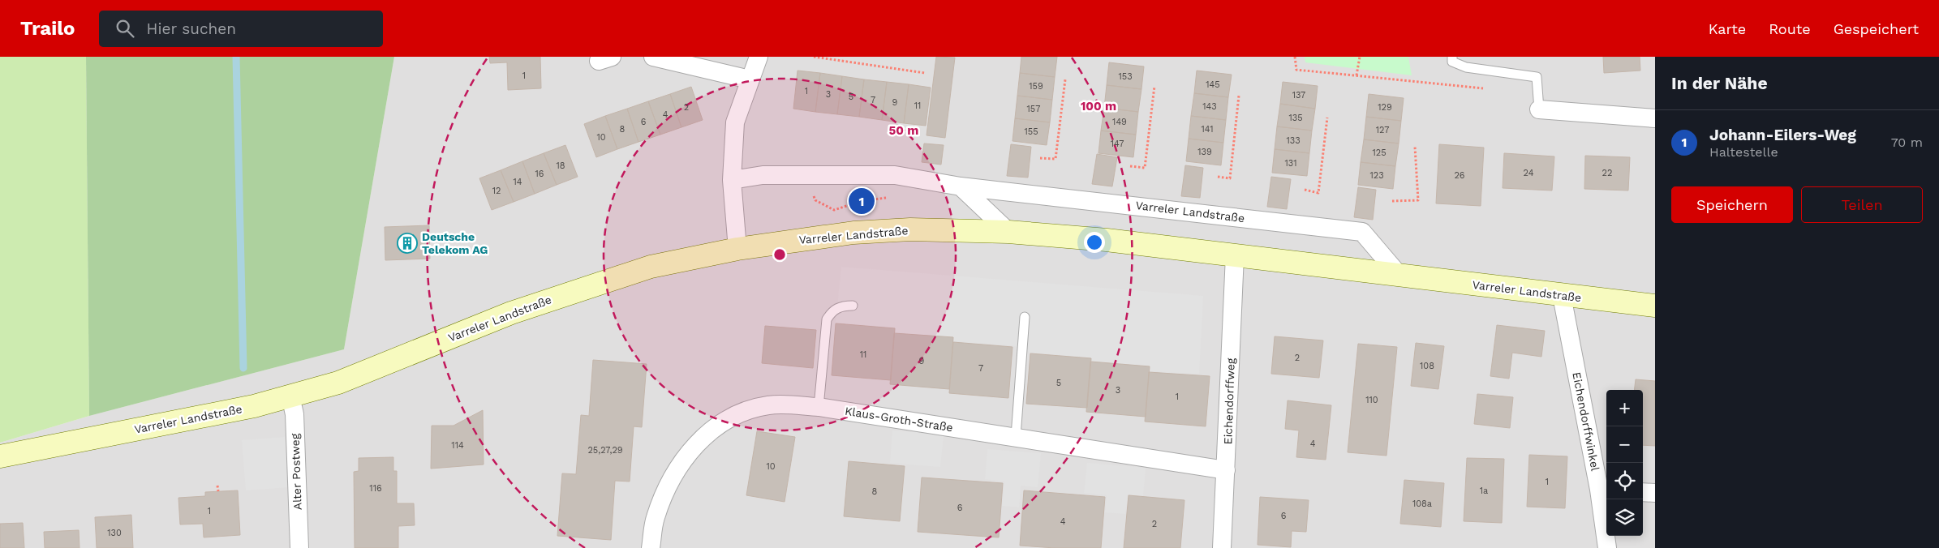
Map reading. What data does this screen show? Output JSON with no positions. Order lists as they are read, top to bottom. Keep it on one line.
{"streets":{"main road":["Varreler Landstraße"],"street":["Eichendorffweg","Klaus-Groth-Straße","Eichendorffwinkel","Alter Postweg"]},"crossings":[["Varreler Landstraße","Eichendorffweg"],["Varreler Landstraße","Eichendorffwinkel"],["Varreler Landstraße","Alter Postweg"],["Eichendorffweg","Klaus-Groth-Straße"]],"places":{"building":["Deutsche Telekom AG"]},"house_numbers":["1","153","145","159","1","3","137","5","7","9","11","143","2","129","157","4","135","6","149","8","141","127","155","10","133","147","139","125","131","18","24","22","16","123","26","14","12","11","2","9","108","7","5","3","1","110","4","114","25,27,29","10","1","116","1a","8","108a","6","1","6","4","2","130"],"page":{"header":"Trailo","search":"Hier suchen","nav":["Karte","Route","Gespeichert"],"heading":"In der Nähe","list":[{"mark":"1","name":"Johann-Eilers-Weg","note":"Haltestelle","value":"70 m"}],"buttons":["Speichern","Teilen"],"pins":"1","map_buttons":["+","−"]},"rings":["100 m","50 m"]}
